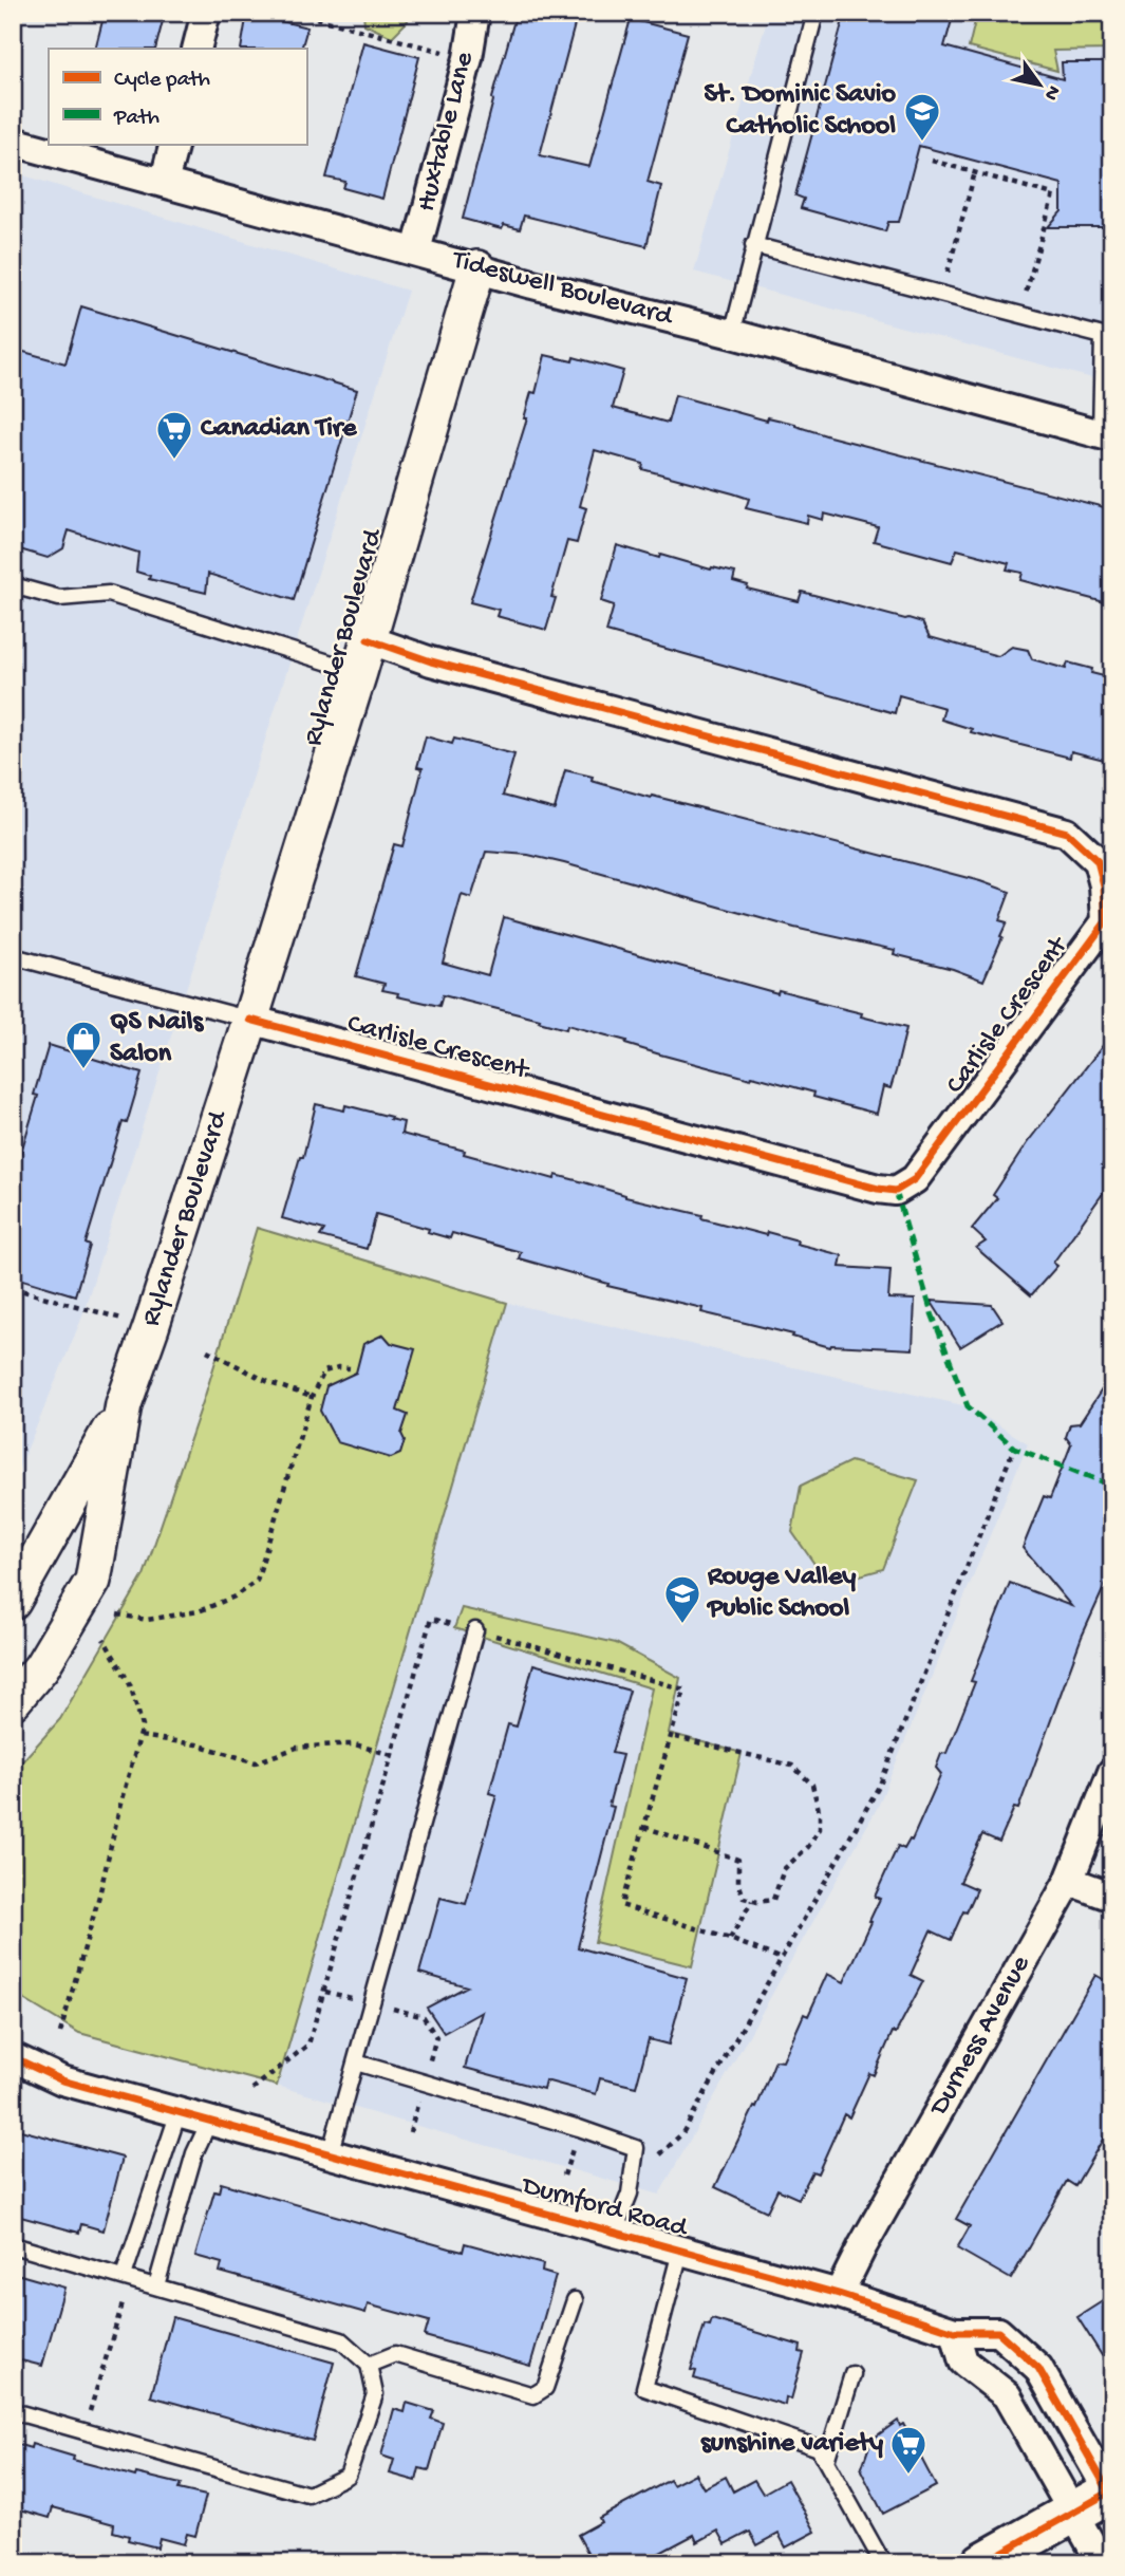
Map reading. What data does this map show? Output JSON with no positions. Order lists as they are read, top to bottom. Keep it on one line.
{"streets":{"street":["Huxtable Lane","Tideswell Boulevard","Rylander Boulevard","Carlisle Crescent","Durness Avenue","Durnford Road"]},"crossings":[["Huxtable Lane","Tideswell Boulevard"],["Tideswell Boulevard","Rylander Boulevard"],["Rylander Boulevard","Carlisle Crescent"],["Durness Avenue","Durnford Road"]],"places":{"school or university":["St. Dominic Savio Catholic School","Rouge Valley Public School"],"supermarket":["Canadian Tire","sunshine variety"],"shop":["QS Nails Salon"]},"legend":["Cycle path","Path"],"north":"bottom right"}
